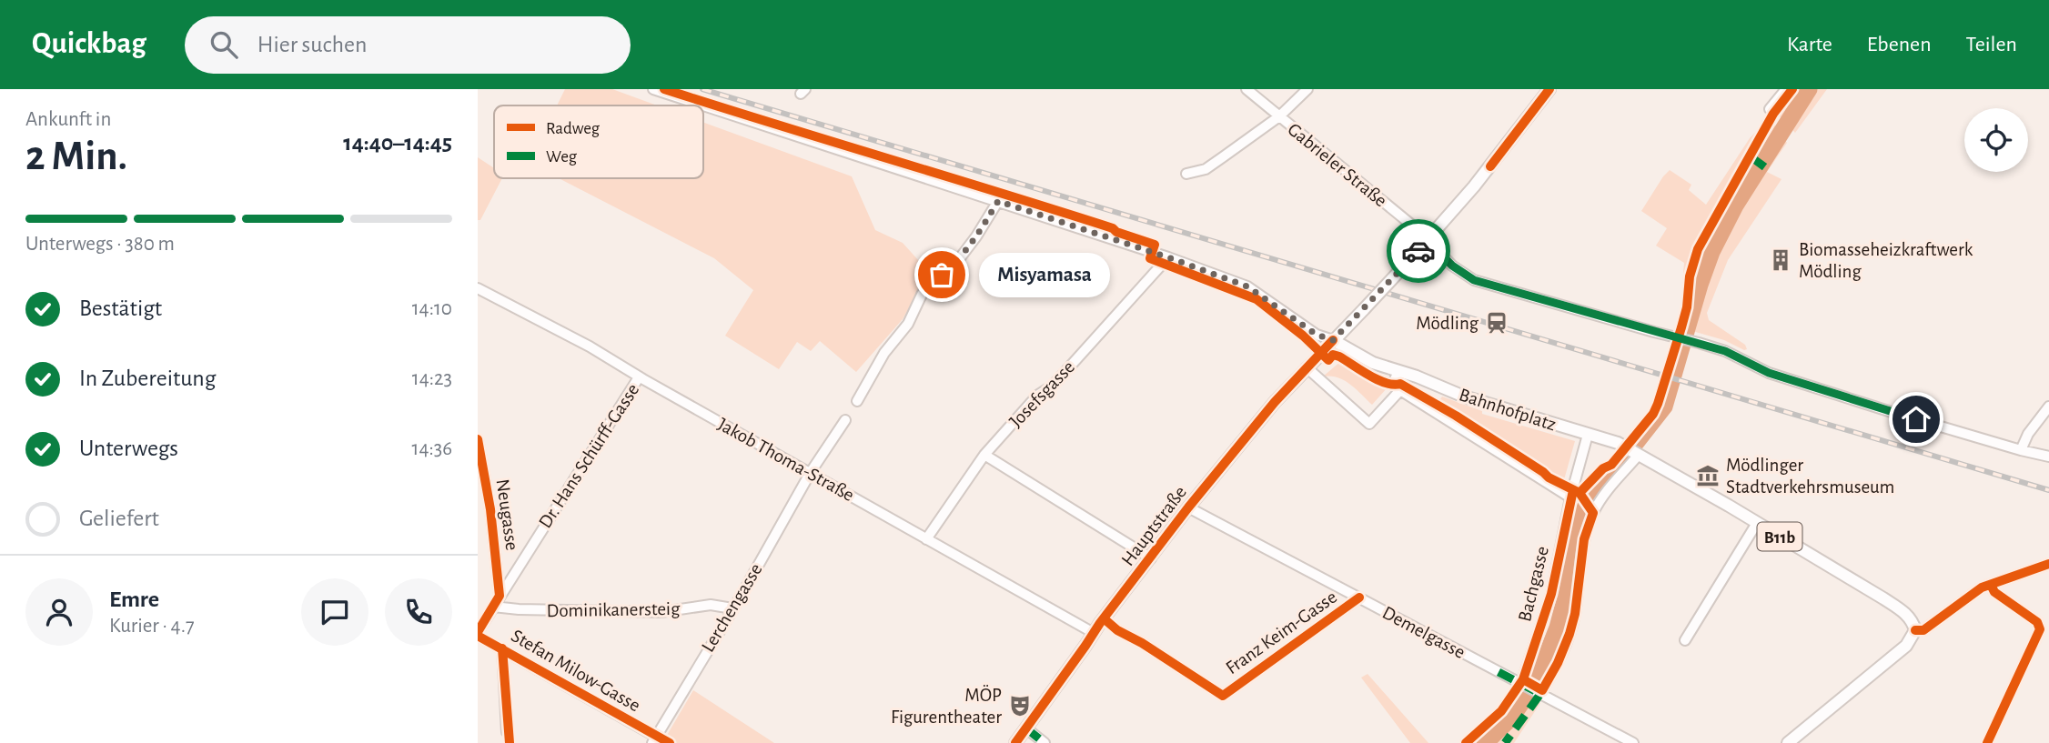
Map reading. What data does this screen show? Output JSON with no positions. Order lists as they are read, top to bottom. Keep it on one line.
{"streets":{"main road":["Bahnhofplatz","Hauptstraße","B11b"],"street":["Gabrieler Straße","Josefsgasse","Dr. Hans Schürff-Gasse","Jakob Thoma-Straße","Neugasse","Bachgasse","Lerchengasse","Dominikanersteig","Franz Keim-Gasse","Demelgasse","Stefan Milow-Gasse"]},"crossings":[["Gabrieler Straße","Hauptstraße"],["Josefsgasse","Jakob Thoma-Straße"],["Bahnhofplatz","Hauptstraße"],["Bahnhofplatz","B11b"],["Bahnhofplatz","Bachgasse"],["Dr. Hans Schürff-Gasse","Jakob Thoma-Straße"],["Dr. Hans Schürff-Gasse","Neugasse"],["Dr. Hans Schürff-Gasse","Dominikanersteig"],["Dr. Hans Schürff-Gasse","Stefan Milow-Gasse"],["Jakob Thoma-Straße","Hauptstraße"],["Jakob Thoma-Straße","Lerchengasse"],["Hauptstraße","Franz Keim-Gasse"],["Hauptstraße","Demelgasse"],["Bachgasse","Demelgasse"],["Lerchengasse","Dominikanersteig"],["Lerchengasse","Stefan Milow-Gasse"],["Franz Keim-Gasse","Demelgasse"]],"places":{"building":["Biomasseheizkraftwerk Mödling"],"other":["Misyamasa"],"station":["Mödling"],"museum":["Mödlinger Stadtverkehrsmuseum"],"theatre":["MÖP Figurentheater"]},"legend":["Radweg","Weg"],"page":{"header":"Quickbag","search":"Hier suchen","nav":["Karte","Ebenen","Teilen"],"heading":["2 Min.","Ankunft in","14:40–14:45"],"panel":["Emre","Kurier · 4.7"],"bar":"Unterwegs · 380 m","bubble":"Misyamasa","list":[["Bestätigt","14:10"],["In Zubereitung","14:23"],["Unterwegs","14:36"],"Geliefert"]}}
